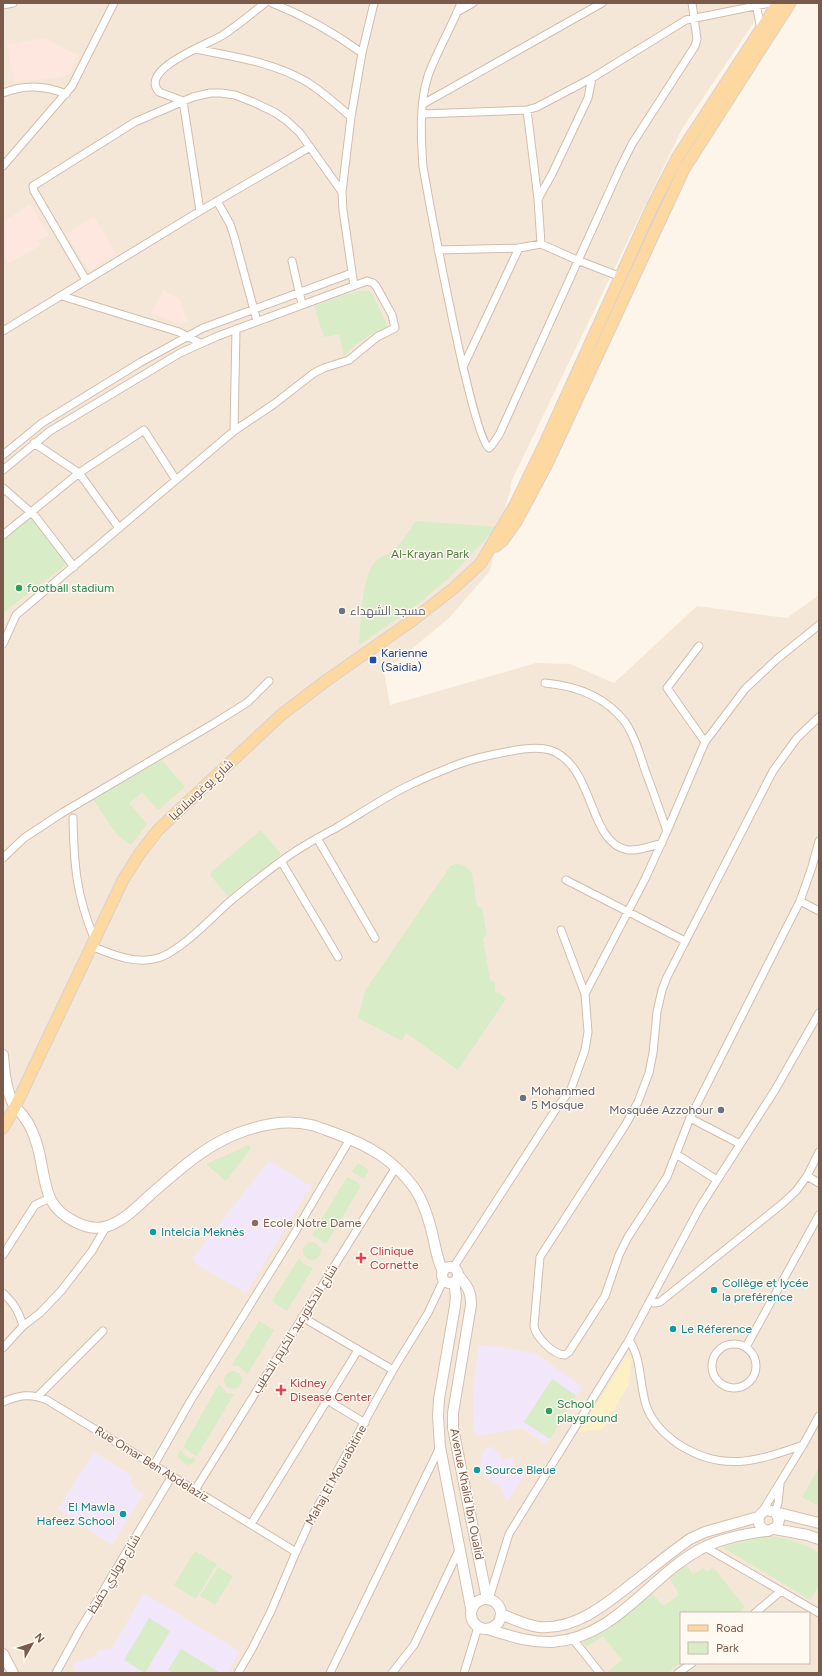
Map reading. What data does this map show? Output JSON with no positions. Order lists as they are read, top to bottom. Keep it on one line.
{"streets":{"main road":["شارع يوغوسلافيا","Avenue Khalid Ibn Oualid"],"street":["شارع الدكتورعبد الكريم الخطيب","Rue Omar Ben Abdelaziz","Mahaj El Mourabitine","شارع مولاي حفيظ"]},"crossings":[["شارع الدكتورعبد الكريم الخطيب","Rue Omar Ben Abdelaziz"],["Rue Omar Ben Abdelaziz","Mahaj El Mourabitine"],["Rue Omar Ben Abdelaziz","شارع مولاي حفيظ"]],"parks":["Al-Krayan Park"],"places":{"other":["football stadium","مسجد الشهداء","Mohammed 5 Mosque","Mosquée Azzohour","Ecole Notre Dame","Intelcia Meknès","Collège et lycée la preférence","Le Réference","School playground","Source Bleue","El Mawla Hafeez School"],"transit":["Karienne (Saidia)"],"health":["Clinique Cornette","Kidney Disease Center"]},"legend":["Road","Park"],"north":"top right"}
